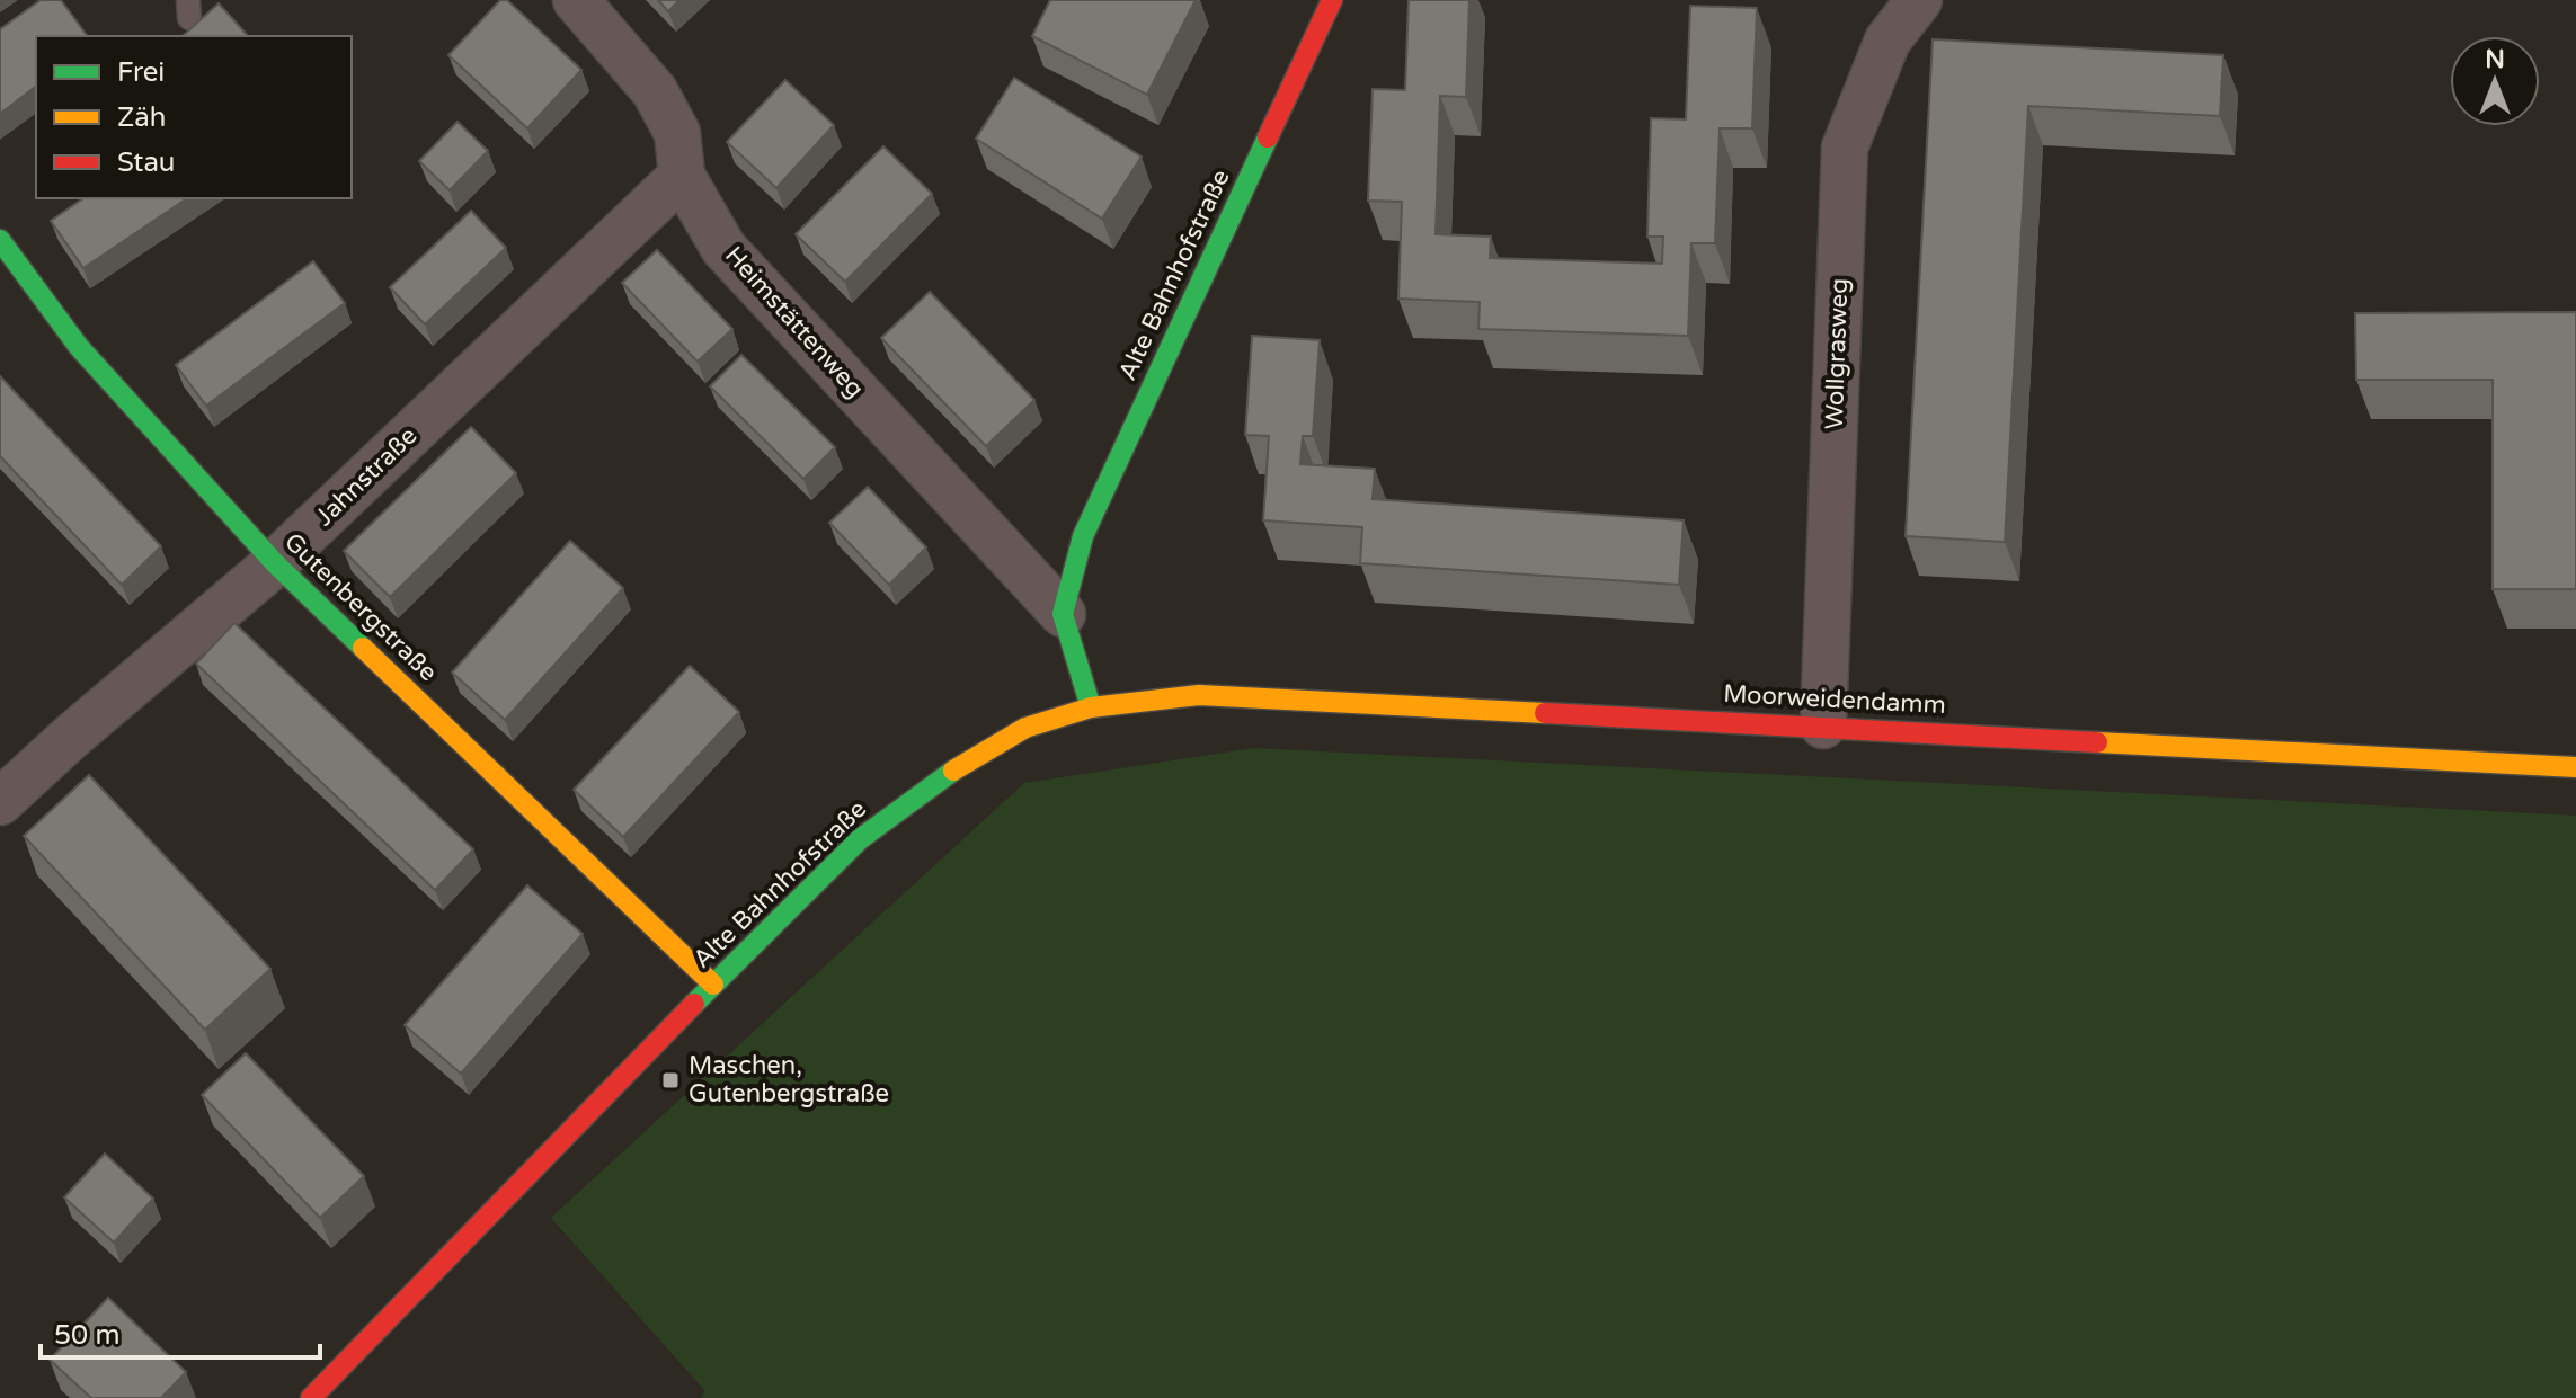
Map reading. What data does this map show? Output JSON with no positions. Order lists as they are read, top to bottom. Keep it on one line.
{"streets":{"street":["Alte Bahnhofstraße","Heimstättenweg","Wollgrasweg","Jahnstraße","Gutenbergstraße","Moorweidendamm"]},"crossings":[["Alte Bahnhofstraße","Heimstättenweg"],["Alte Bahnhofstraße","Gutenbergstraße"],["Alte Bahnhofstraße","Moorweidendamm"],["Heimstättenweg","Jahnstraße"],["Wollgrasweg","Moorweidendamm"],["Jahnstraße","Gutenbergstraße"]],"places":{"transit":["Maschen, Gutenbergstraße"]},"legend":["Frei","Zäh","Stau"],"scale_bar":"50 m","north":"top"}
